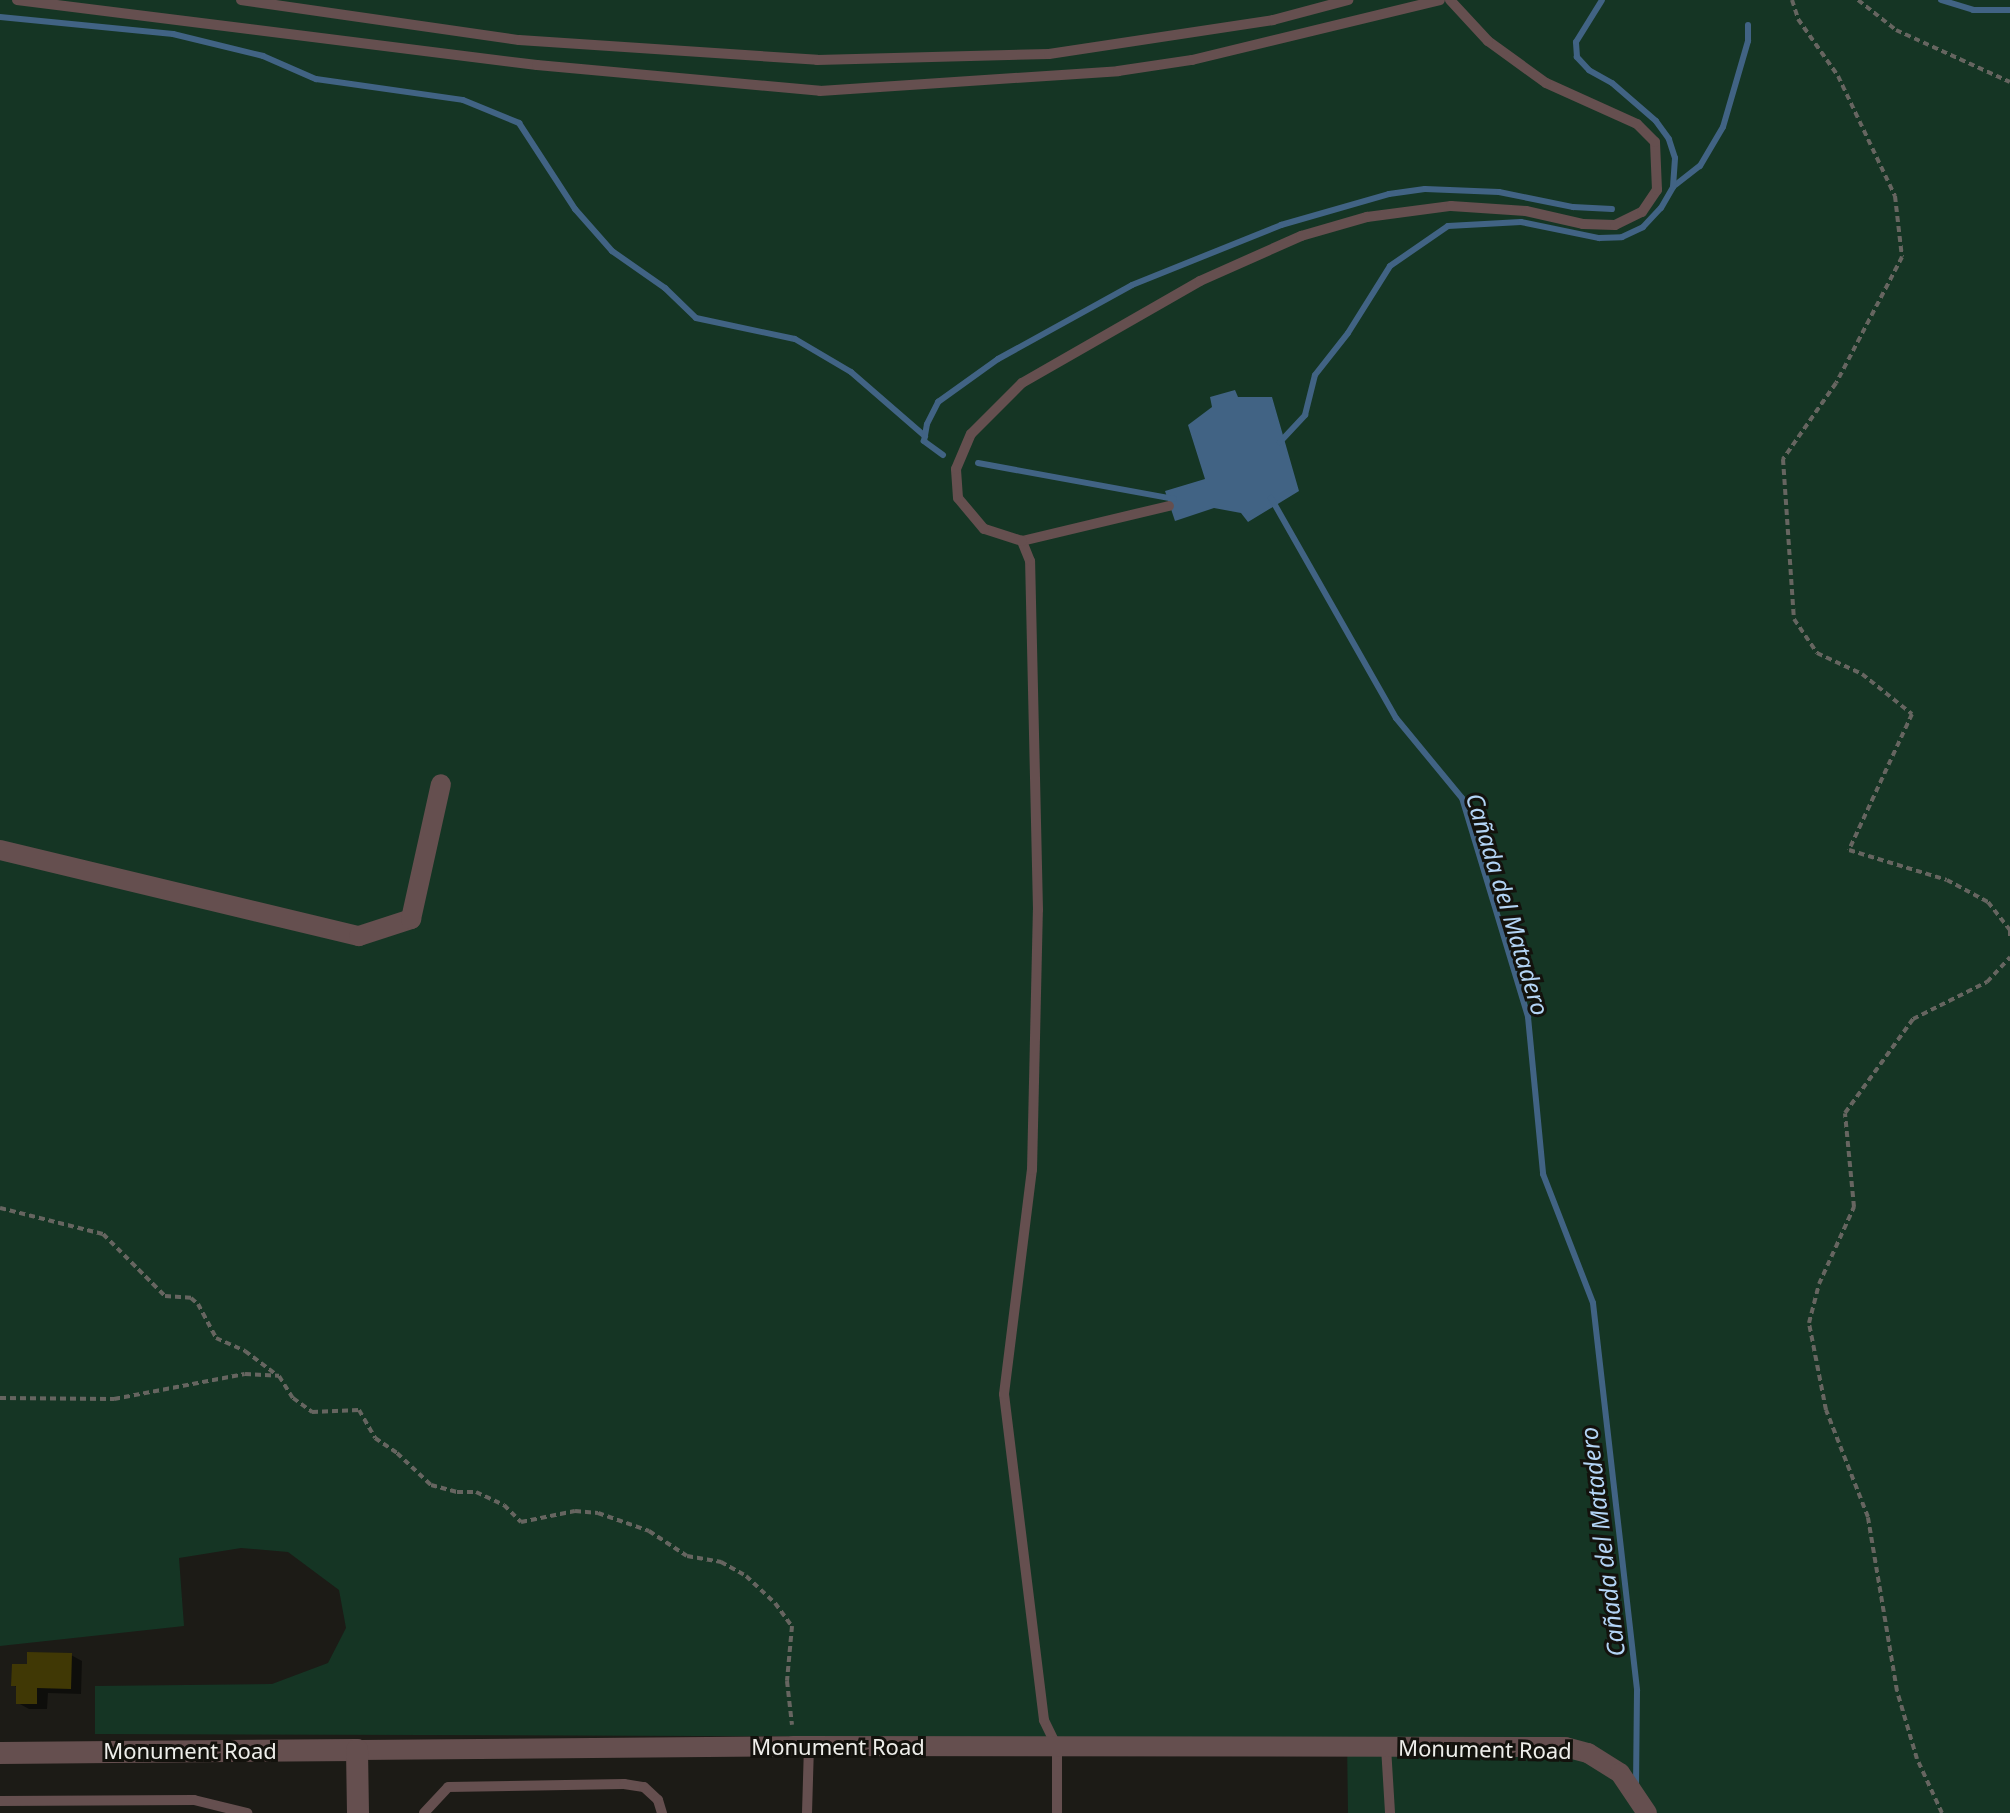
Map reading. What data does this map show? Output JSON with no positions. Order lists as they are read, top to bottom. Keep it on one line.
{"streets":{"street":["Monument Road"]},"water":["Cañada del Matadero"]}
